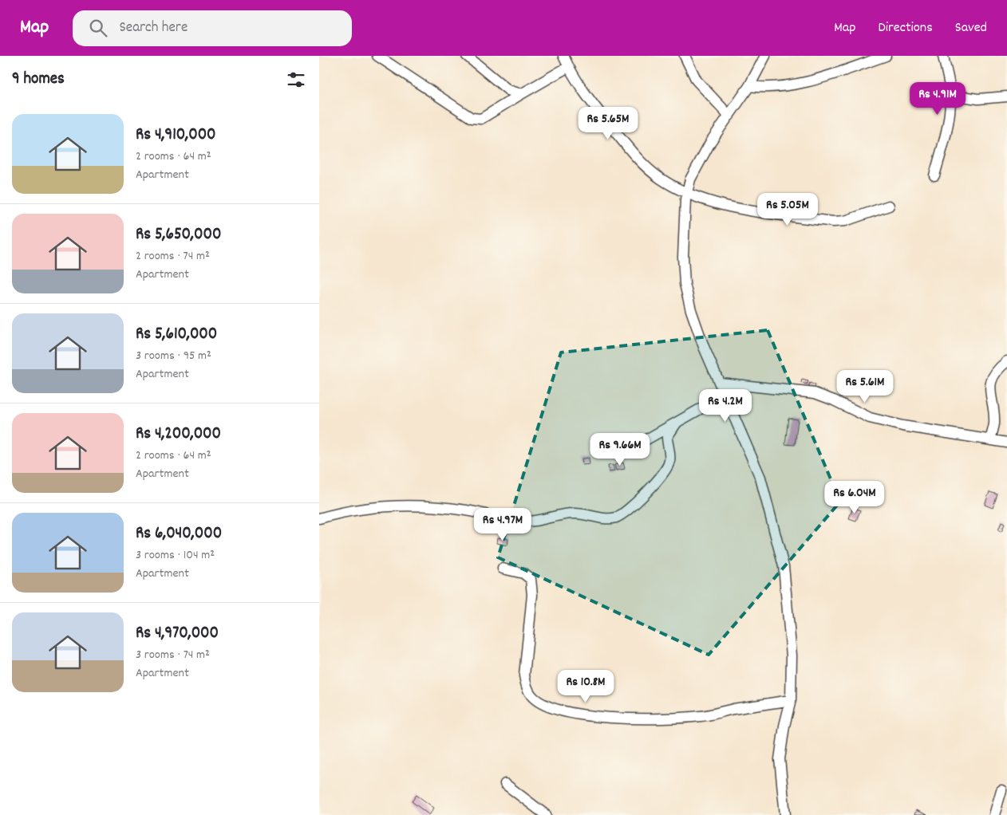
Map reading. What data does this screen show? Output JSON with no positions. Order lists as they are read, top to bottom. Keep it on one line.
{"page":{"header":"Map","search":"Search here","nav":["Map","Directions","Saved"],"heading":"9 homes","price":["Rs 4.91M","Rs 5.65M","Rs 5.05M","Rs 5.61M","Rs 4.2M","Rs 9.66M","Rs 6.04M","Rs 4.97M","Rs 10.8M"],"list":[{"name":"Rs 4,910,000","note":"2 rooms · 64 m² · Apartment"},{"name":"Rs 5,650,000","note":"2 rooms · 74 m² · Apartment"},{"name":"Rs 5,610,000","note":"3 rooms · 95 m² · Apartment"},{"name":"Rs 4,200,000","note":"2 rooms · 64 m² · Apartment"},{"name":"Rs 6,040,000","note":"3 rooms · 104 m² · Apartment"},{"name":"Rs 4,970,000","note":"3 rooms · 74 m² · Apartment"}]}}
